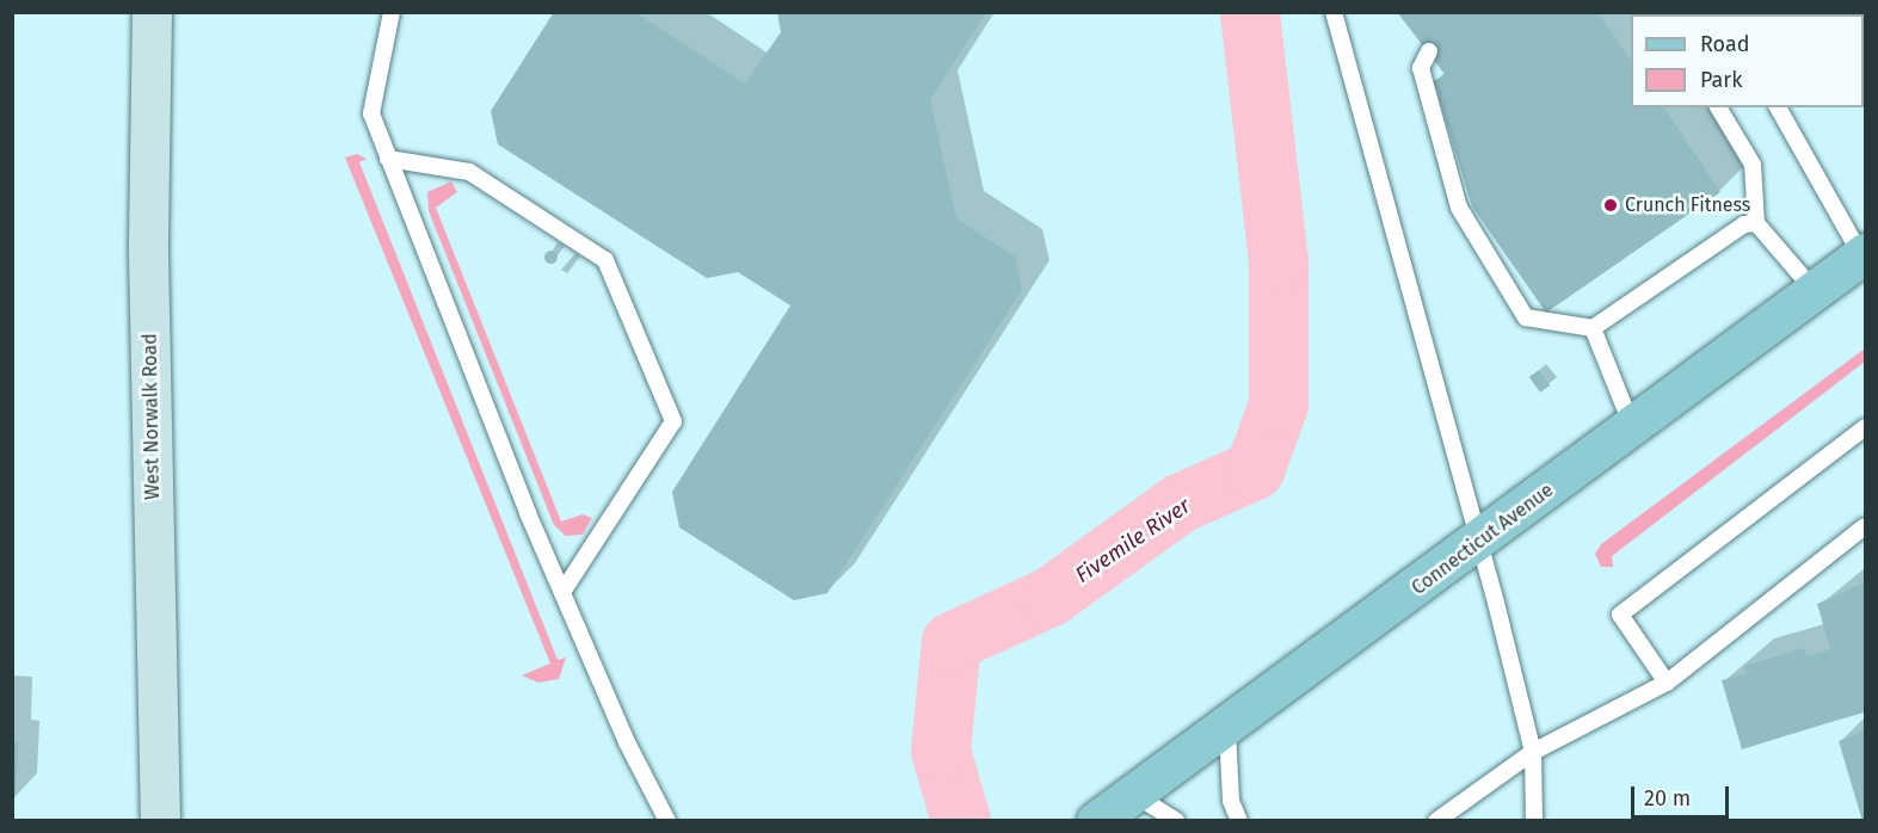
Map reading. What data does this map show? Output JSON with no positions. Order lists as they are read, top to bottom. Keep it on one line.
{"streets":{"main road":["West Norwalk Road","Connecticut Avenue"]},"water":["Fivemile River"],"places":["Crunch Fitness"],"legend":["Road","Park"],"scale_bar":"20 m"}
